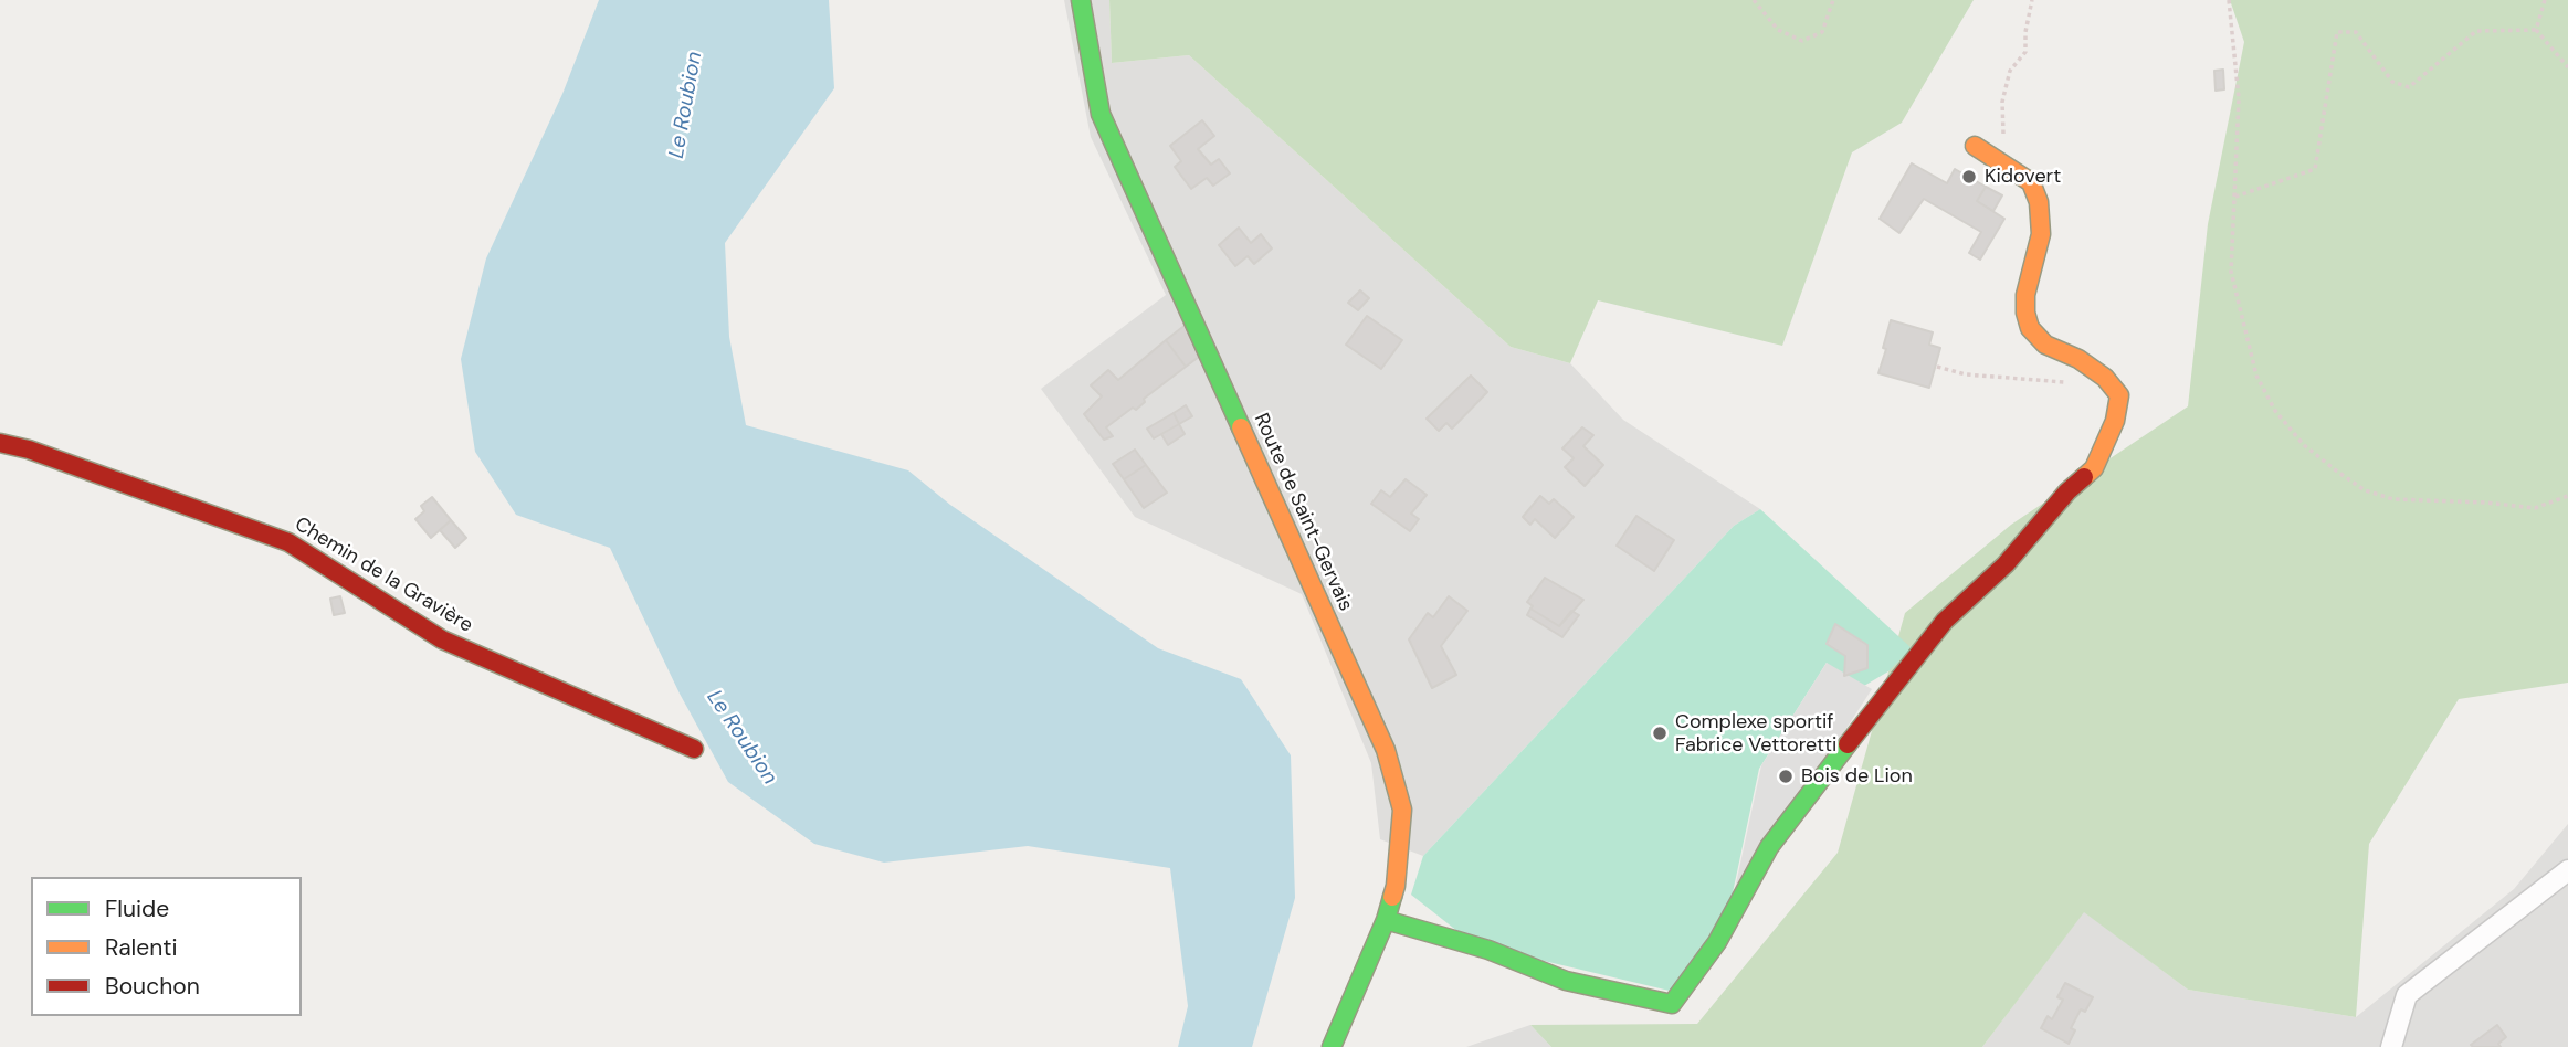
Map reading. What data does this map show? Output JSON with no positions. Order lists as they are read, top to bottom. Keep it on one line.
{"streets":{"street":["Route de Saint-Gervais","Chemin de la Gravière"]},"water":["Le Roubion"],"places":["Kidovert","Complexe sportif Fabrice Vettoretti","Bois de Lion"],"legend":["Fluide","Ralenti","Bouchon"]}
